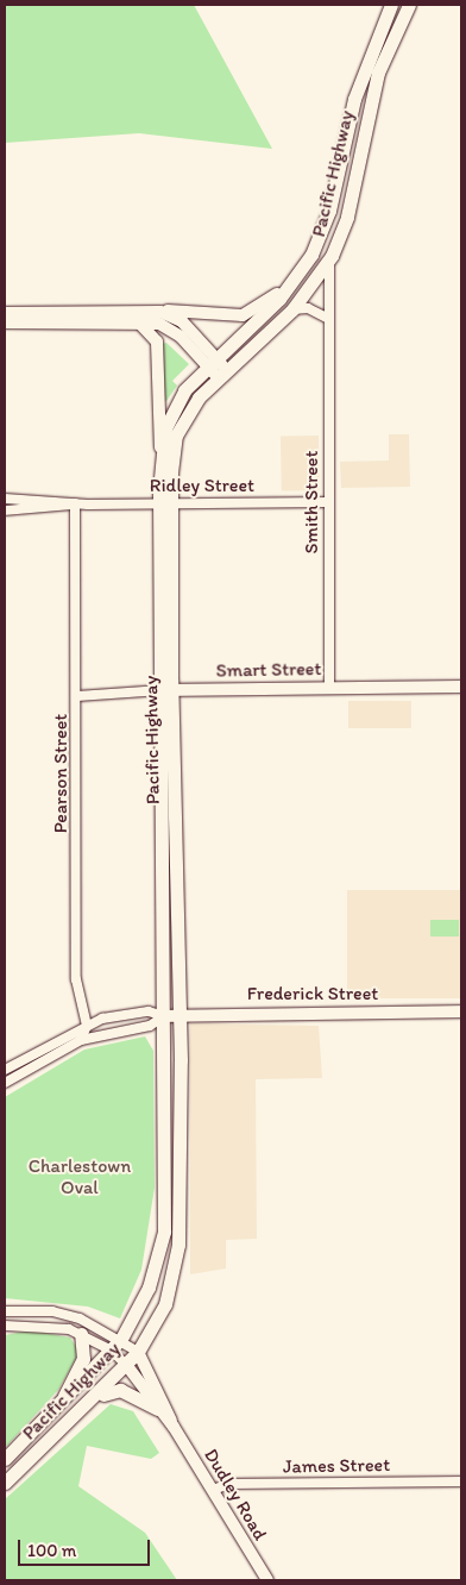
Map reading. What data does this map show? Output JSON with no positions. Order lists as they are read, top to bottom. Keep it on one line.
{"streets":{"highway":["Pacific Highway"],"main road":["Smart Street","Frederick Street","Dudley Road"],"street":["Ridley Street","Smith Street","Pearson Street","James Street"]},"crossings":[["Pacific Highway","Ridley Street"],["Pacific Highway","Smith Street"],["Pacific Highway","Smart Street"],["Pacific Highway","Frederick Street"],["Pacific Highway","Dudley Road"],["Ridley Street","Smith Street"],["Ridley Street","Pearson Street"],["Smith Street","Smart Street"],["Smart Street","Pearson Street"],["Pearson Street","Frederick Street"],["James Street","Dudley Road"]],"parks":["Charlestown Oval"],"scale_bar":"100 m"}
